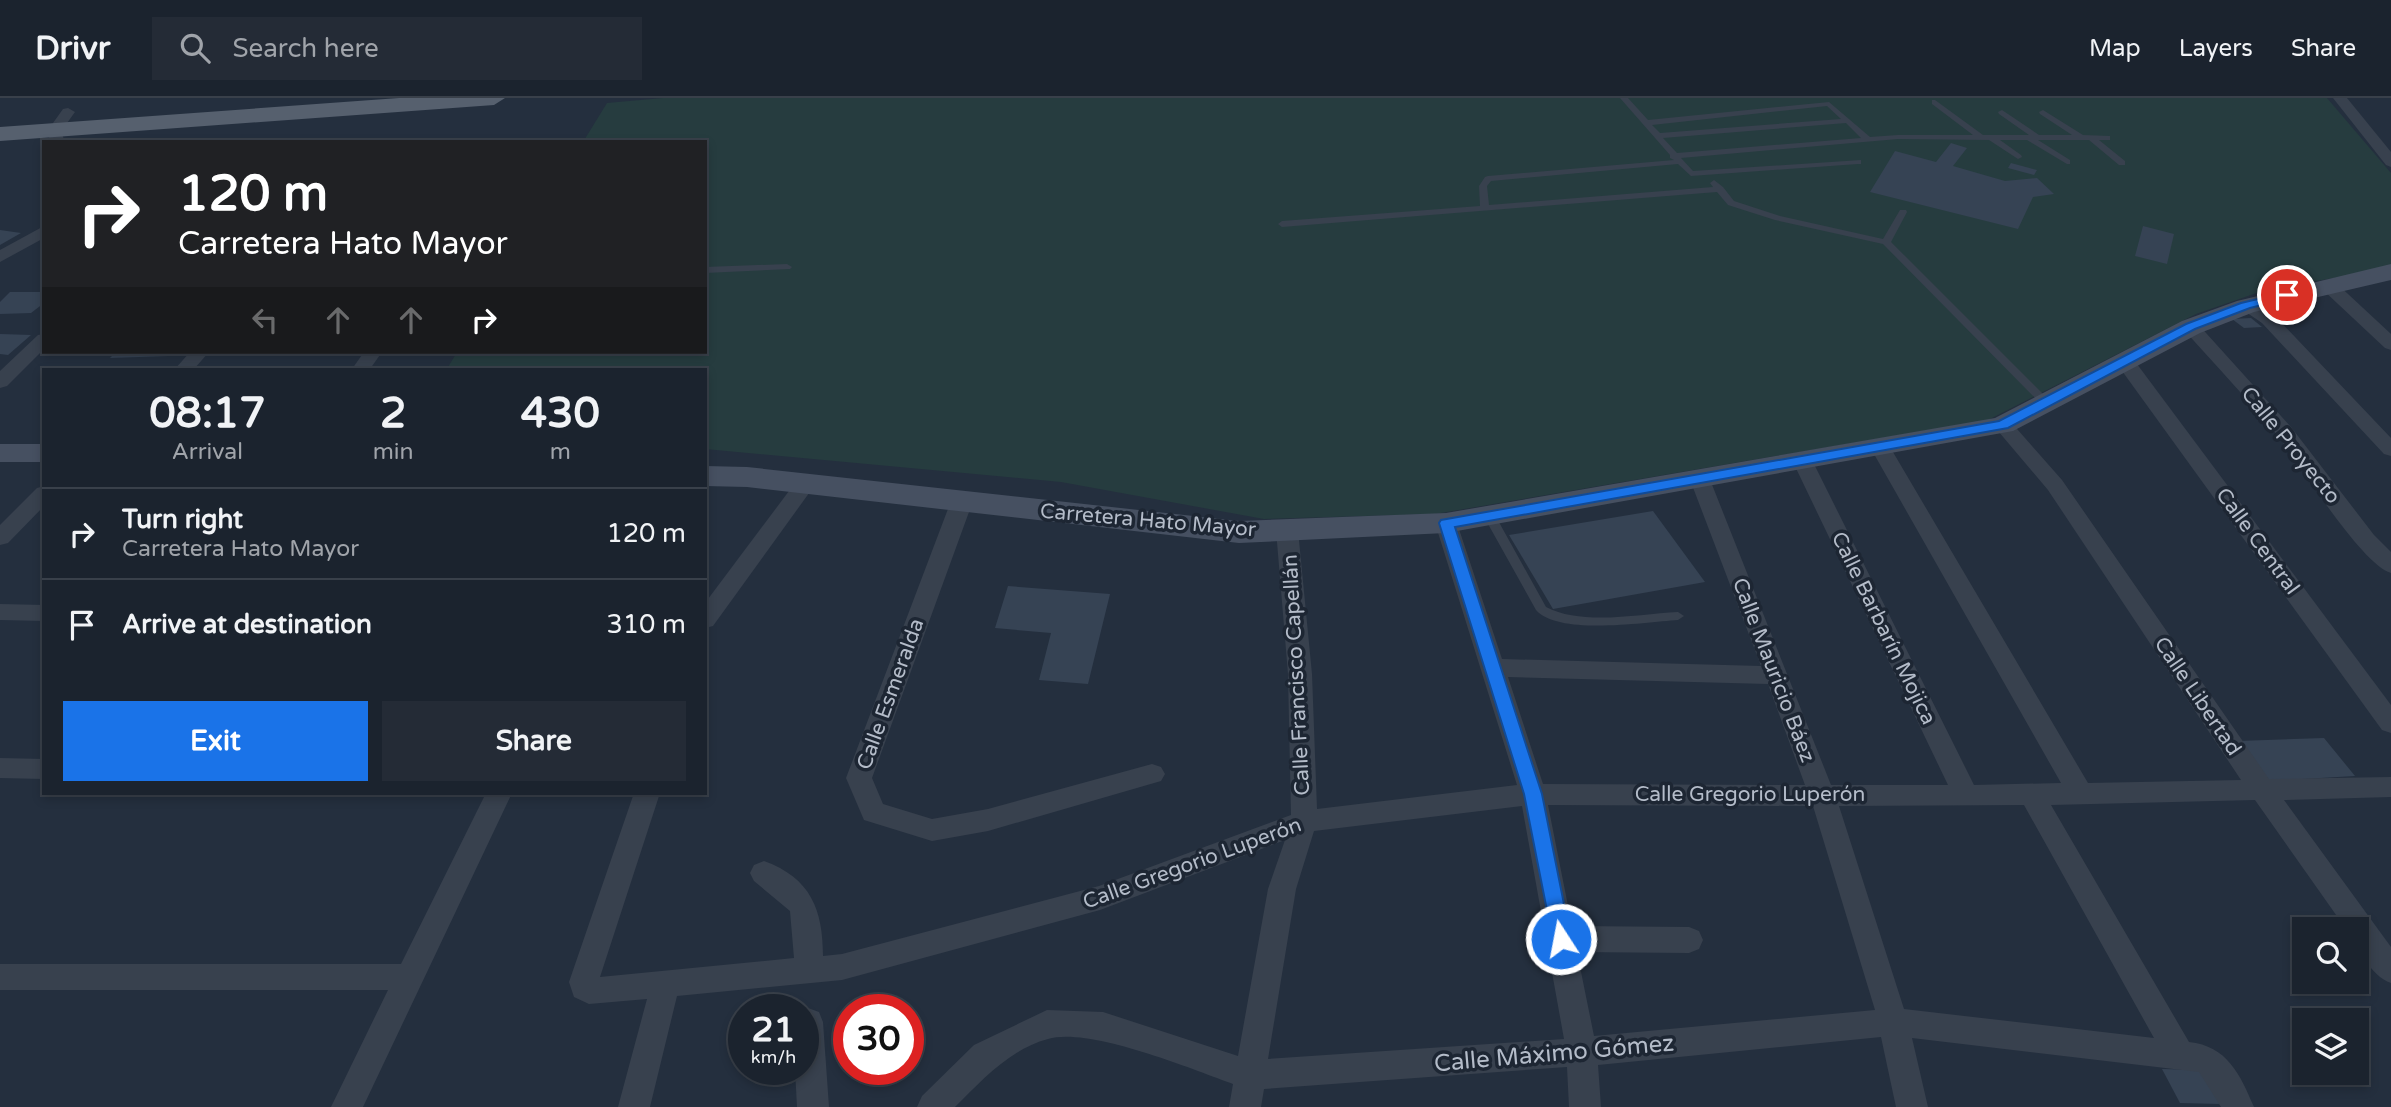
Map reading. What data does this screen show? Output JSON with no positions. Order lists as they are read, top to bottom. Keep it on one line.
{"streets":{"street":["Calle Proyecto","Carretera Hato Mayor","Calle Central","Calle Barbarín Mojica","Calle Mauricio Báez","Calle Francisco Capellán","Calle Esmeralda","Calle Libertad","Calle Gregorio Luperón","Calle Máximo Gómez"]},"crossings":[["Calle Proyecto","Carretera Hato Mayor"],["Carretera Hato Mayor","Calle Central"],["Carretera Hato Mayor","Calle Barbarín Mojica"],["Carretera Hato Mayor","Calle Mauricio Báez"],["Carretera Hato Mayor","Calle Francisco Capellán"],["Carretera Hato Mayor","Calle Esmeralda"],["Carretera Hato Mayor","Calle Libertad"],["Calle Barbarín Mojica","Calle Gregorio Luperón"],["Calle Mauricio Báez","Calle Gregorio Luperón"],["Calle Mauricio Báez","Calle Máximo Gómez"],["Calle Francisco Capellán","Calle Gregorio Luperón"],["Calle Francisco Capellán","Calle Máximo Gómez"],["Calle Libertad","Calle Gregorio Luperón"]],"page":{"header":"Drivr","search":"Search here","nav":["Map","Layers","Share"],"turn":["120 m","Carretera Hato Mayor"],"eta":["08:17","Arrival","2","min","430","m"],"list":[{"name":"Turn right","note":"Carretera Hato Mayor","value":"120 m"},{"name":"Arrive at destination","value":"310 m"}],"buttons":["Exit","Share"],"speed":"21 km/h","limit":"30"}}
